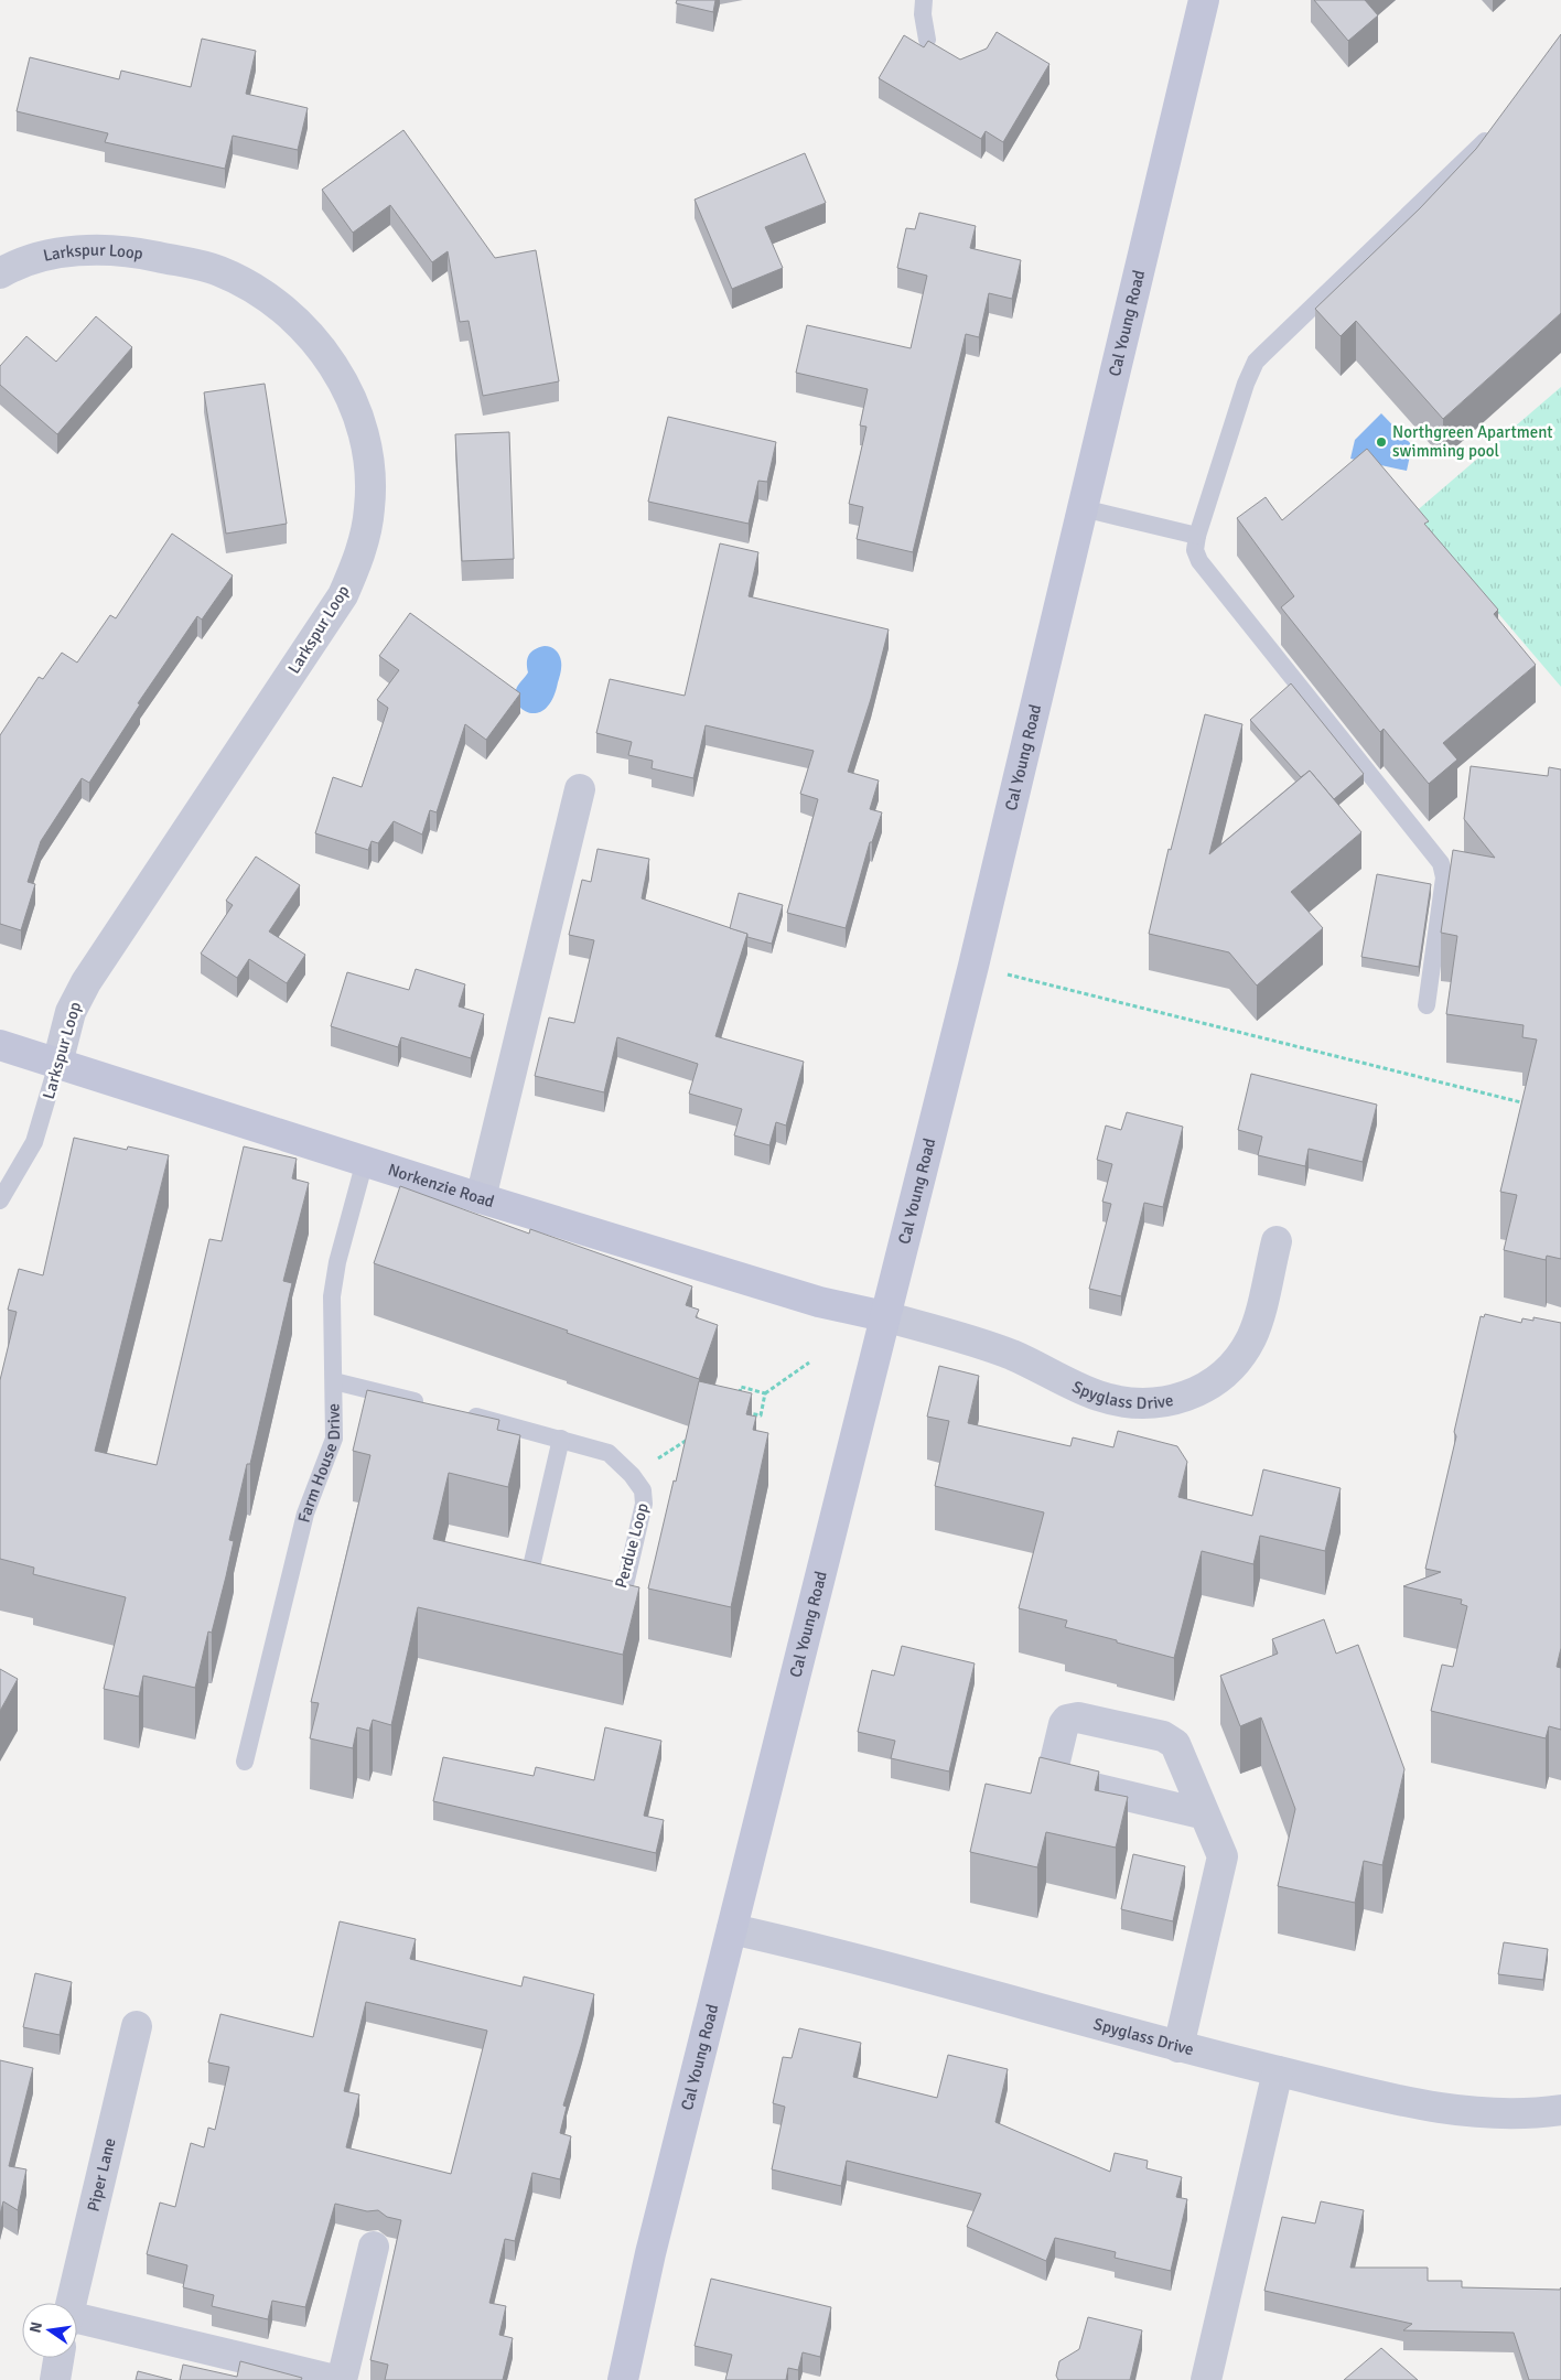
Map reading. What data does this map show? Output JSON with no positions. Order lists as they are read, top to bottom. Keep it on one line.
{"streets":{"main road":["Cal Young Road","Norkenzie Road"],"street":["Larkspur Loop","Spyglass Drive","Piper Lane"],"lane":["Farm House Drive","Perdue Loop"]},"crossings":[["Larkspur Loop","Norkenzie Road"],["Cal Young Road","Norkenzie Road"],["Cal Young Road","Spyglass Drive"],["Norkenzie Road","Spyglass Drive"],["Norkenzie Road","Farm House Drive"]],"places":["Northgreen Apartment swimming pool"],"north":"left"}
